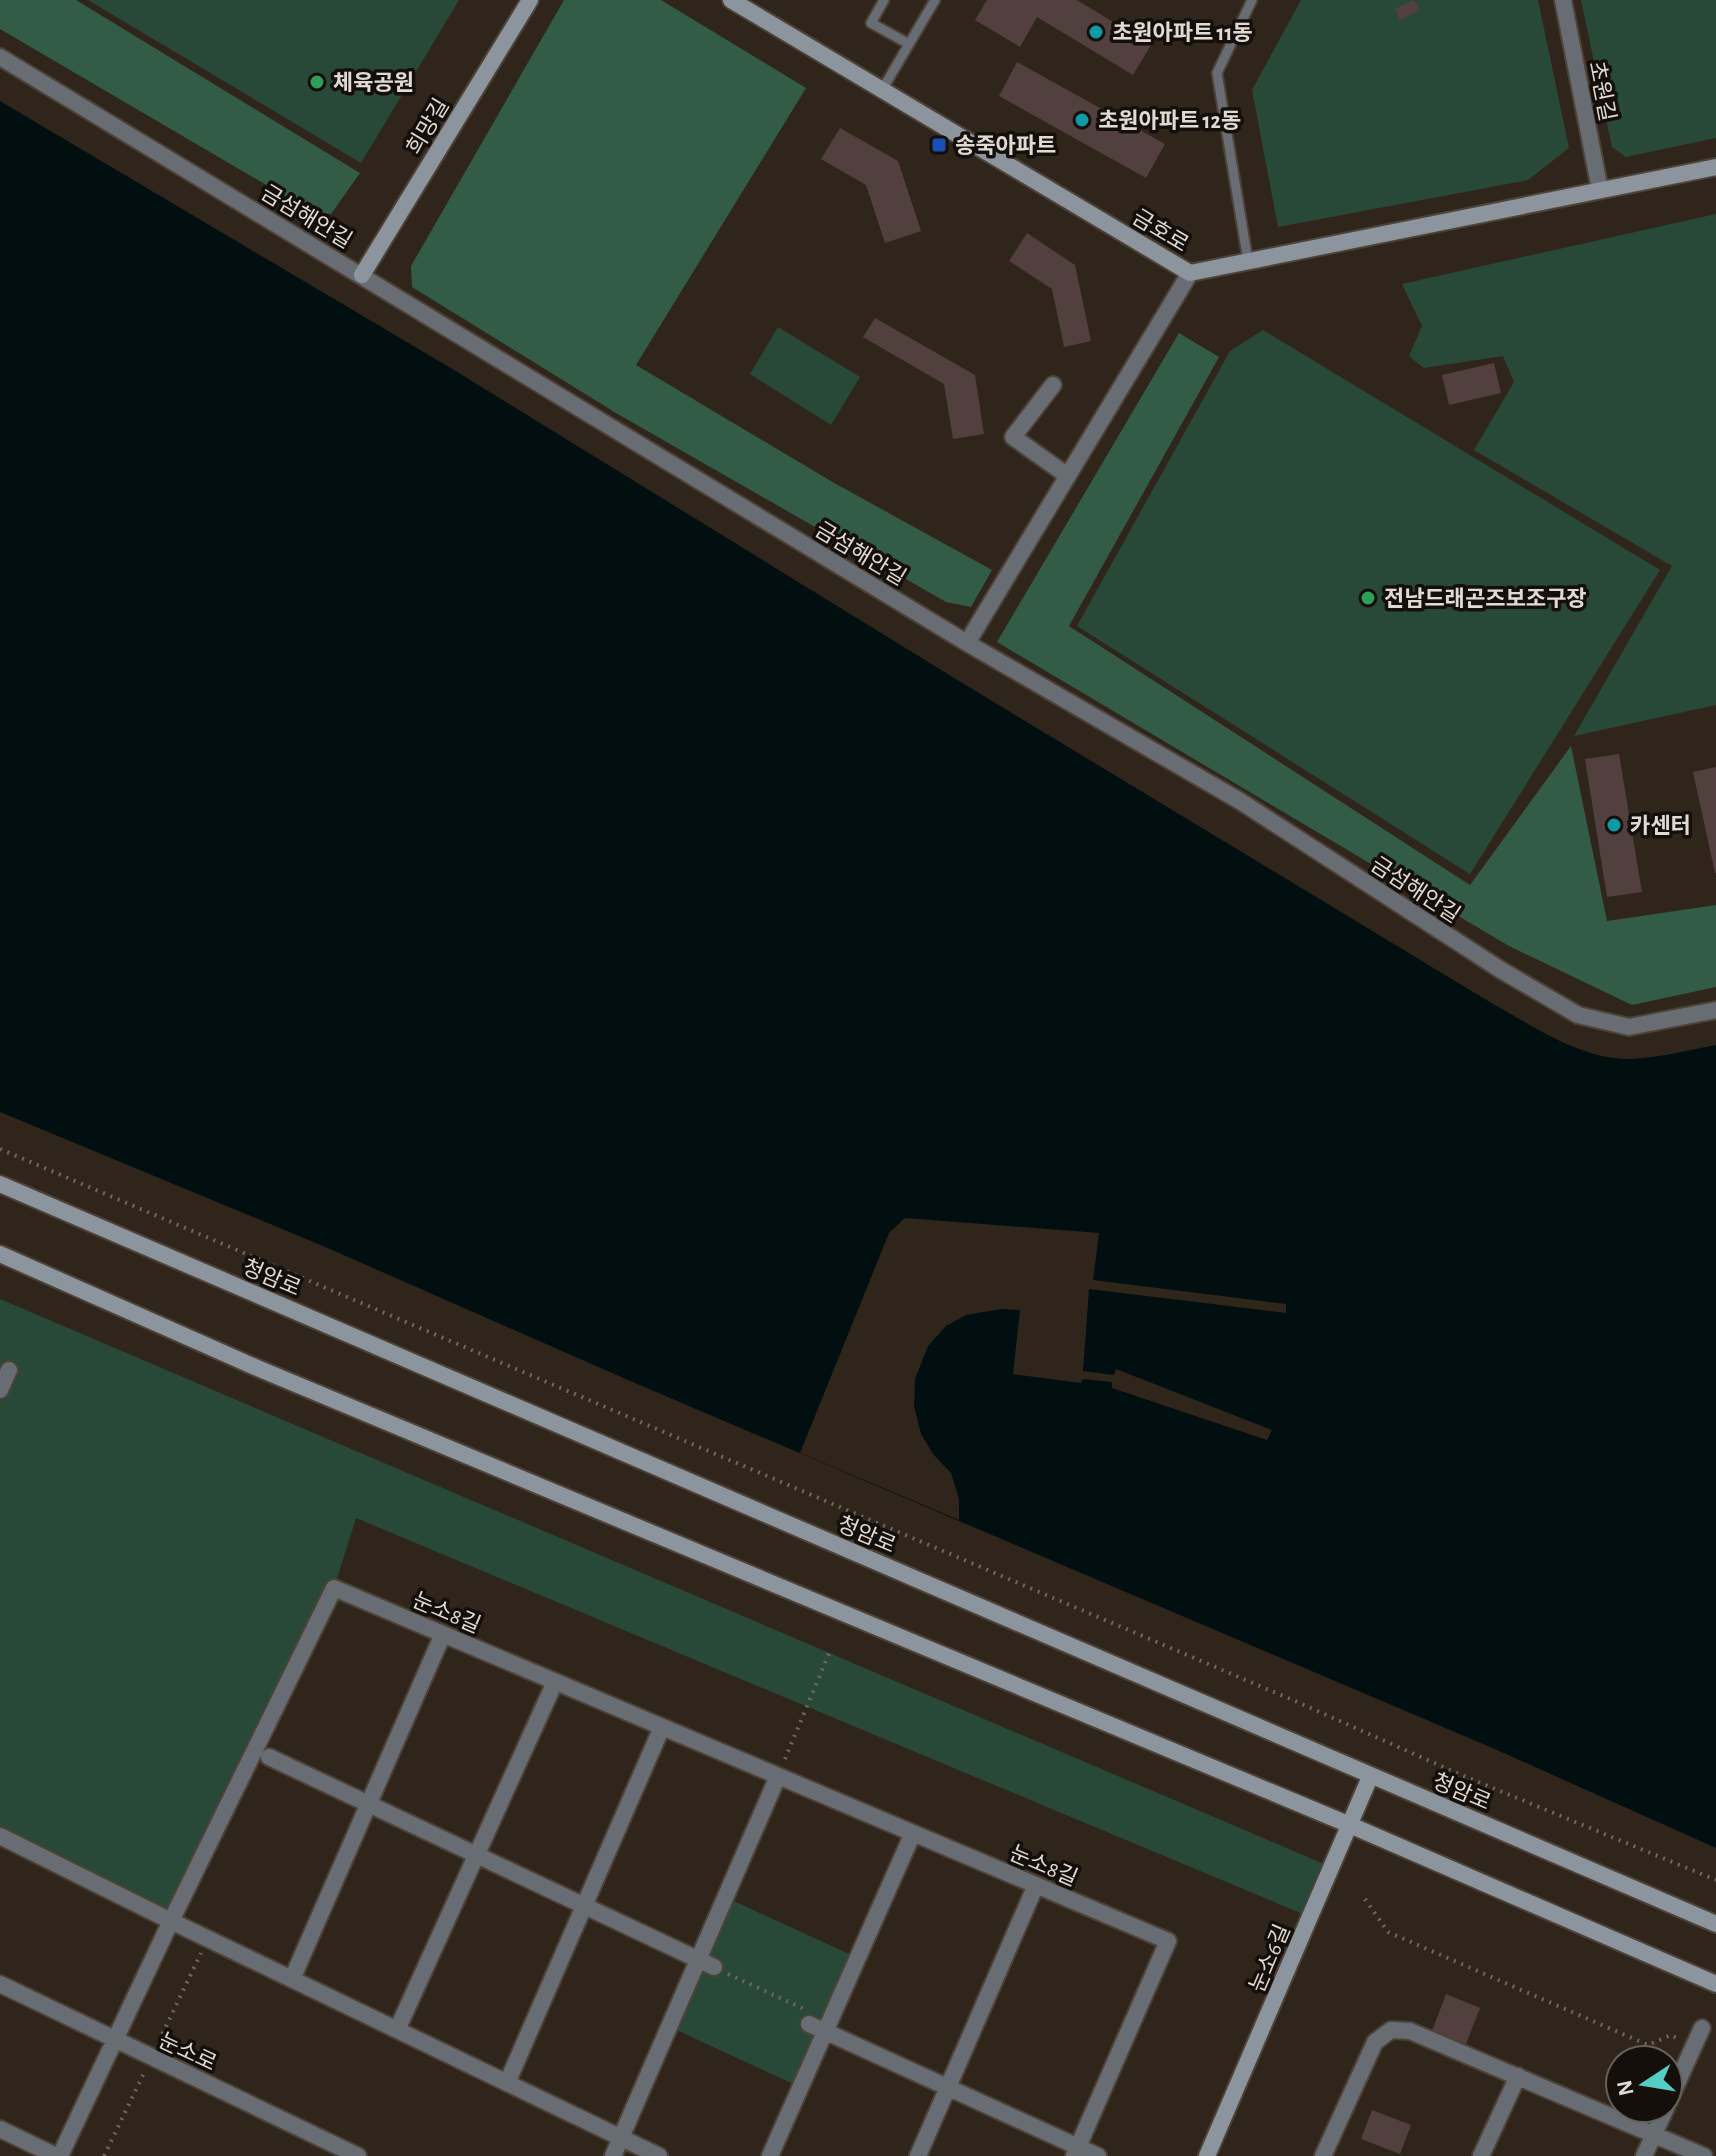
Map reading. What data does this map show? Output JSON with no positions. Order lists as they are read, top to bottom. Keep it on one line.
{"streets":{"main road":["희망길","금호로","청암로","눈소6길"],"street":["초원길","금섬해안길","눈소8길","눈소로"]},"crossings":[["초원길","금호로"],["희망길","금섬해안길"],["청암로","눈소6길"]],"places":{"other":["초원아파트 11동","체육공원","초원아파트 12동","전남드래곤즈보조구장","카센터"],"transit":["송죽아파트"]},"north":"left"}
